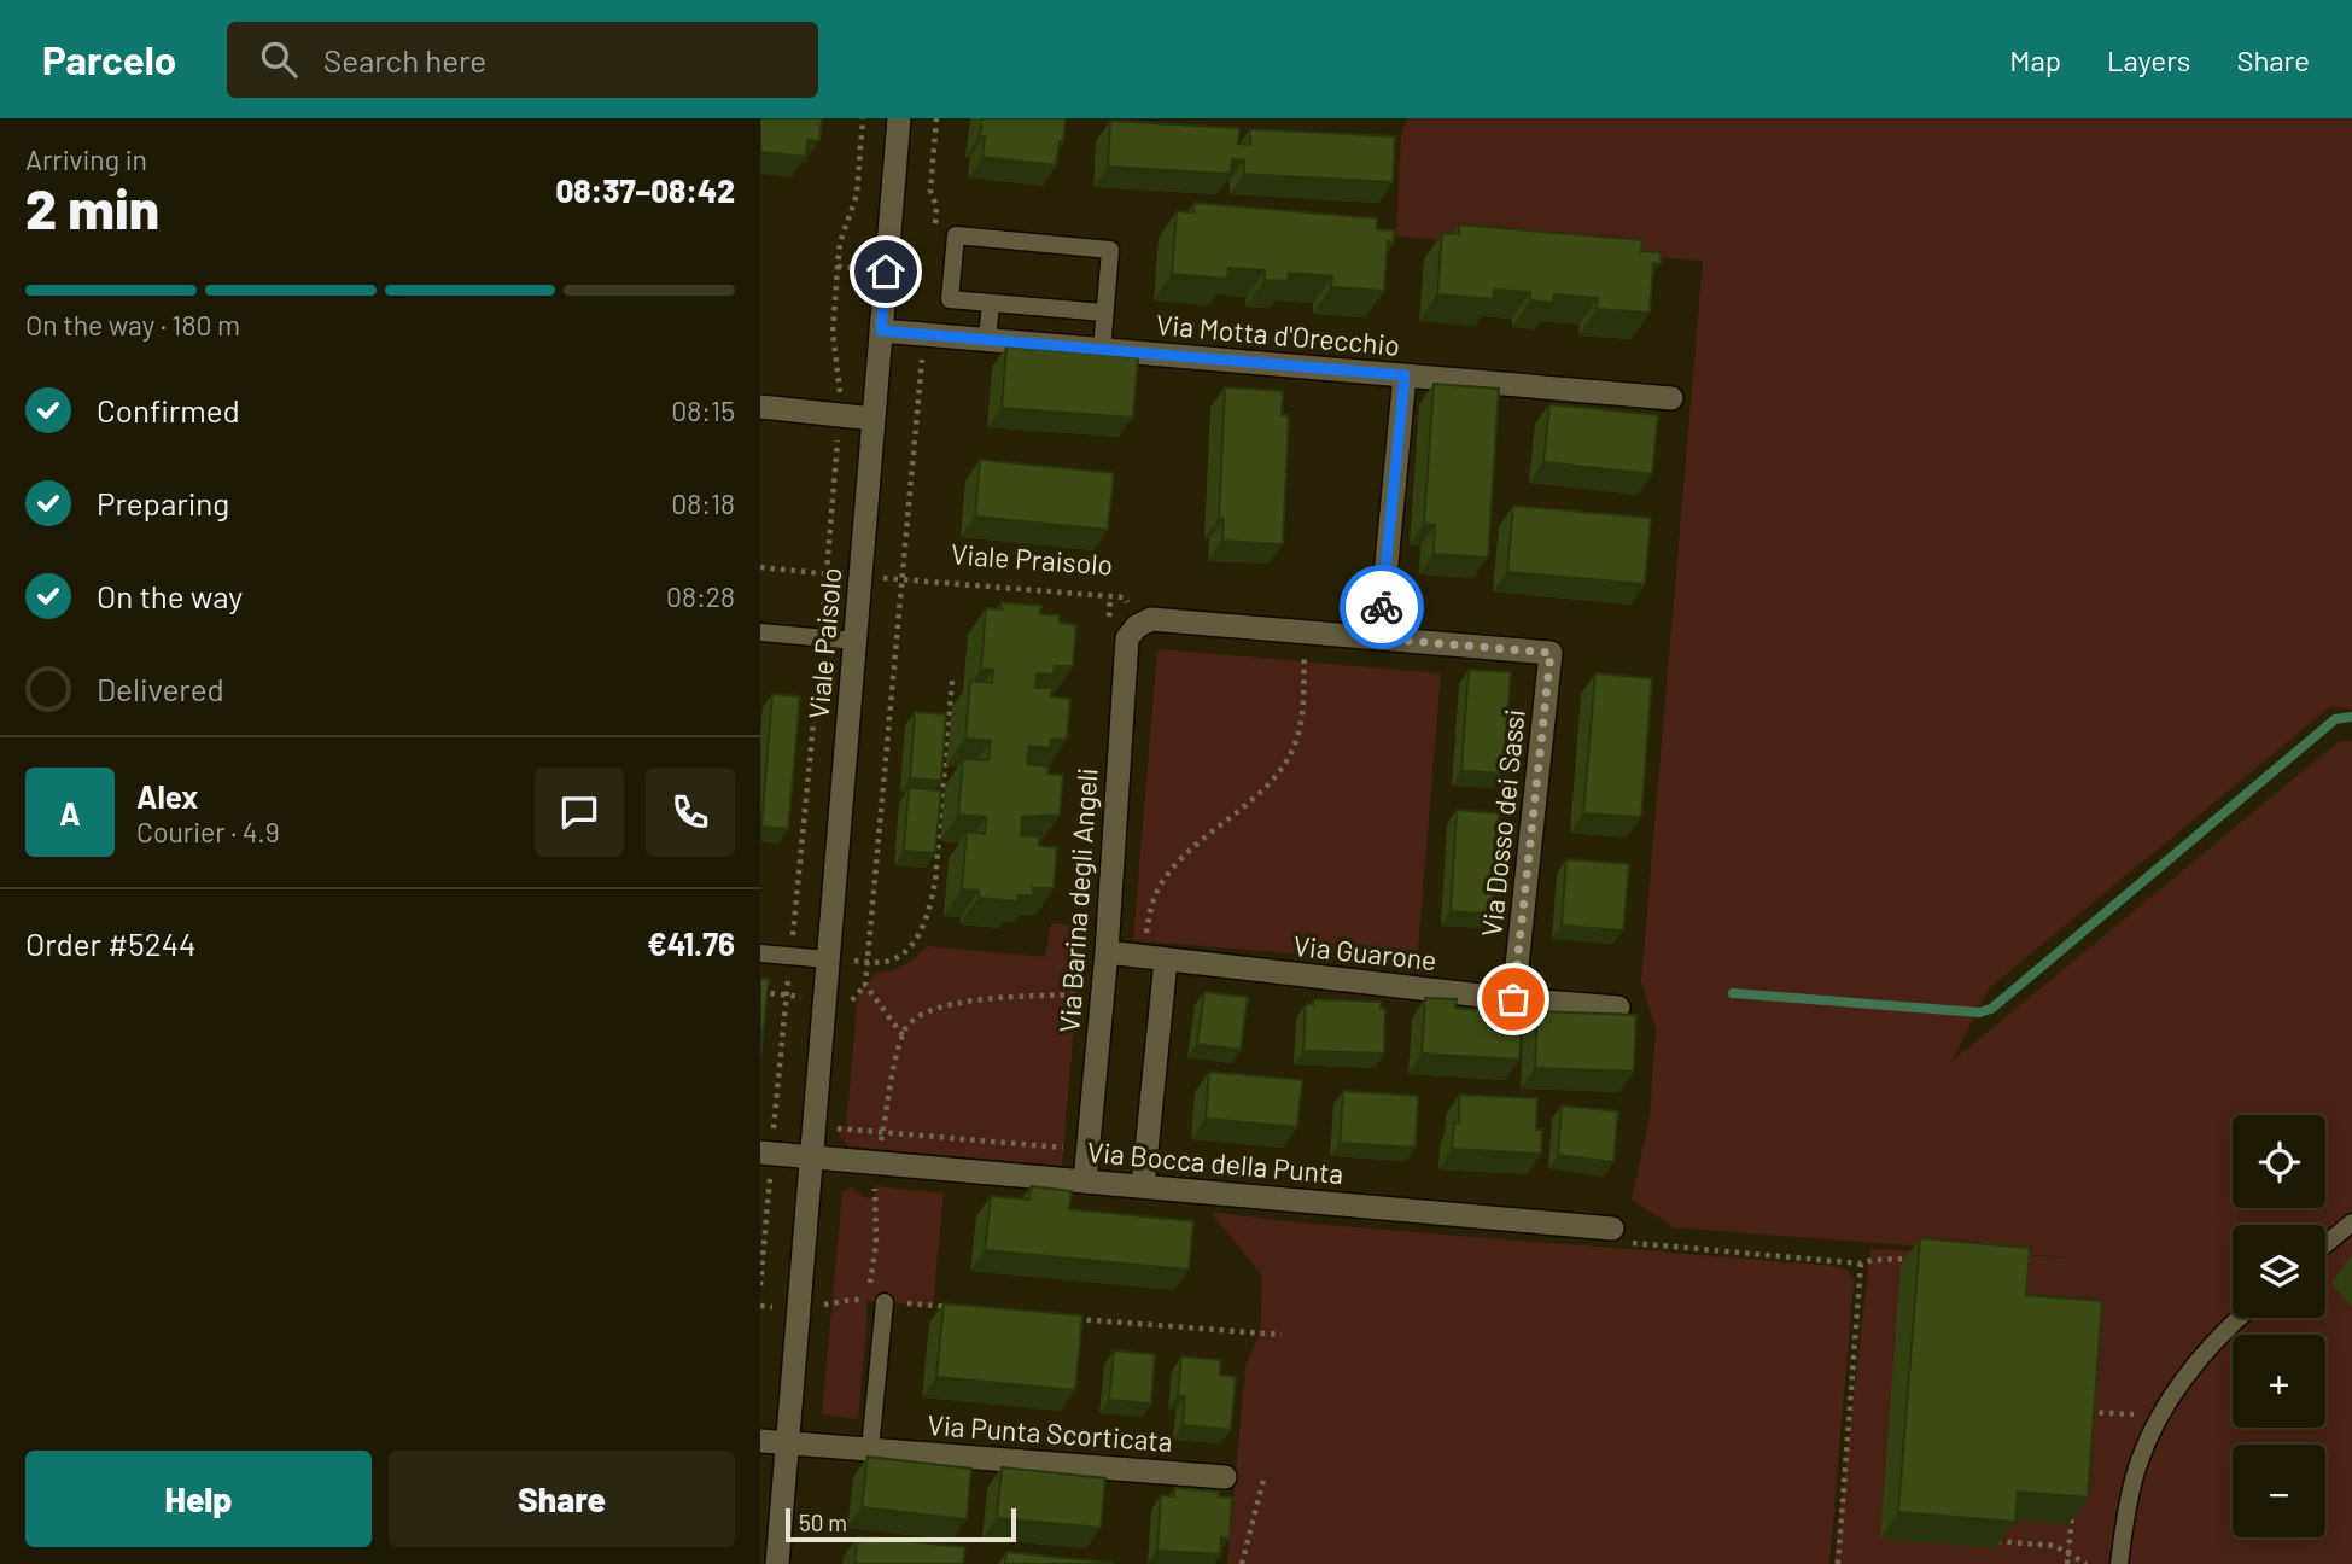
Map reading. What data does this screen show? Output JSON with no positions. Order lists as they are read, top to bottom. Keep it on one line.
{"streets":{"street":["Via Motta d'Orecchio","Viale Paisolo","Via Dosso dei Sassi","Via Barina degli Angeli","Via Guarone","Via Bocca della Punta","Via Punta Scorticata"],"path":["Viale Praisolo"]},"crossings":[["Via Motta d'Orecchio","Viale Paisolo"],["Viale Praisolo","Via Barina degli Angeli"],["Viale Paisolo","Via Bocca della Punta"],["Viale Paisolo","Via Punta Scorticata"],["Via Dosso dei Sassi","Via Guarone"],["Via Barina degli Angeli","Via Guarone"],["Via Barina degli Angeli","Via Bocca della Punta"]],"scale_bar":"50 m","page":{"header":"Parcelo","search":"Search here","nav":["Map","Layers","Share"],"heading":["2 min","Arriving in","08:37–08:42"],"panel":["Alex","Courier · 4.9","Order #5244","€41.76"],"bar":"On the way · 180 m","list":[["Confirmed","08:15"],["Preparing","08:18"],["On the way","08:28"],"Delivered"],"round":"A","map_buttons":["+","−"],"buttons":["Help","Share"],"scale":"50 m"}}
